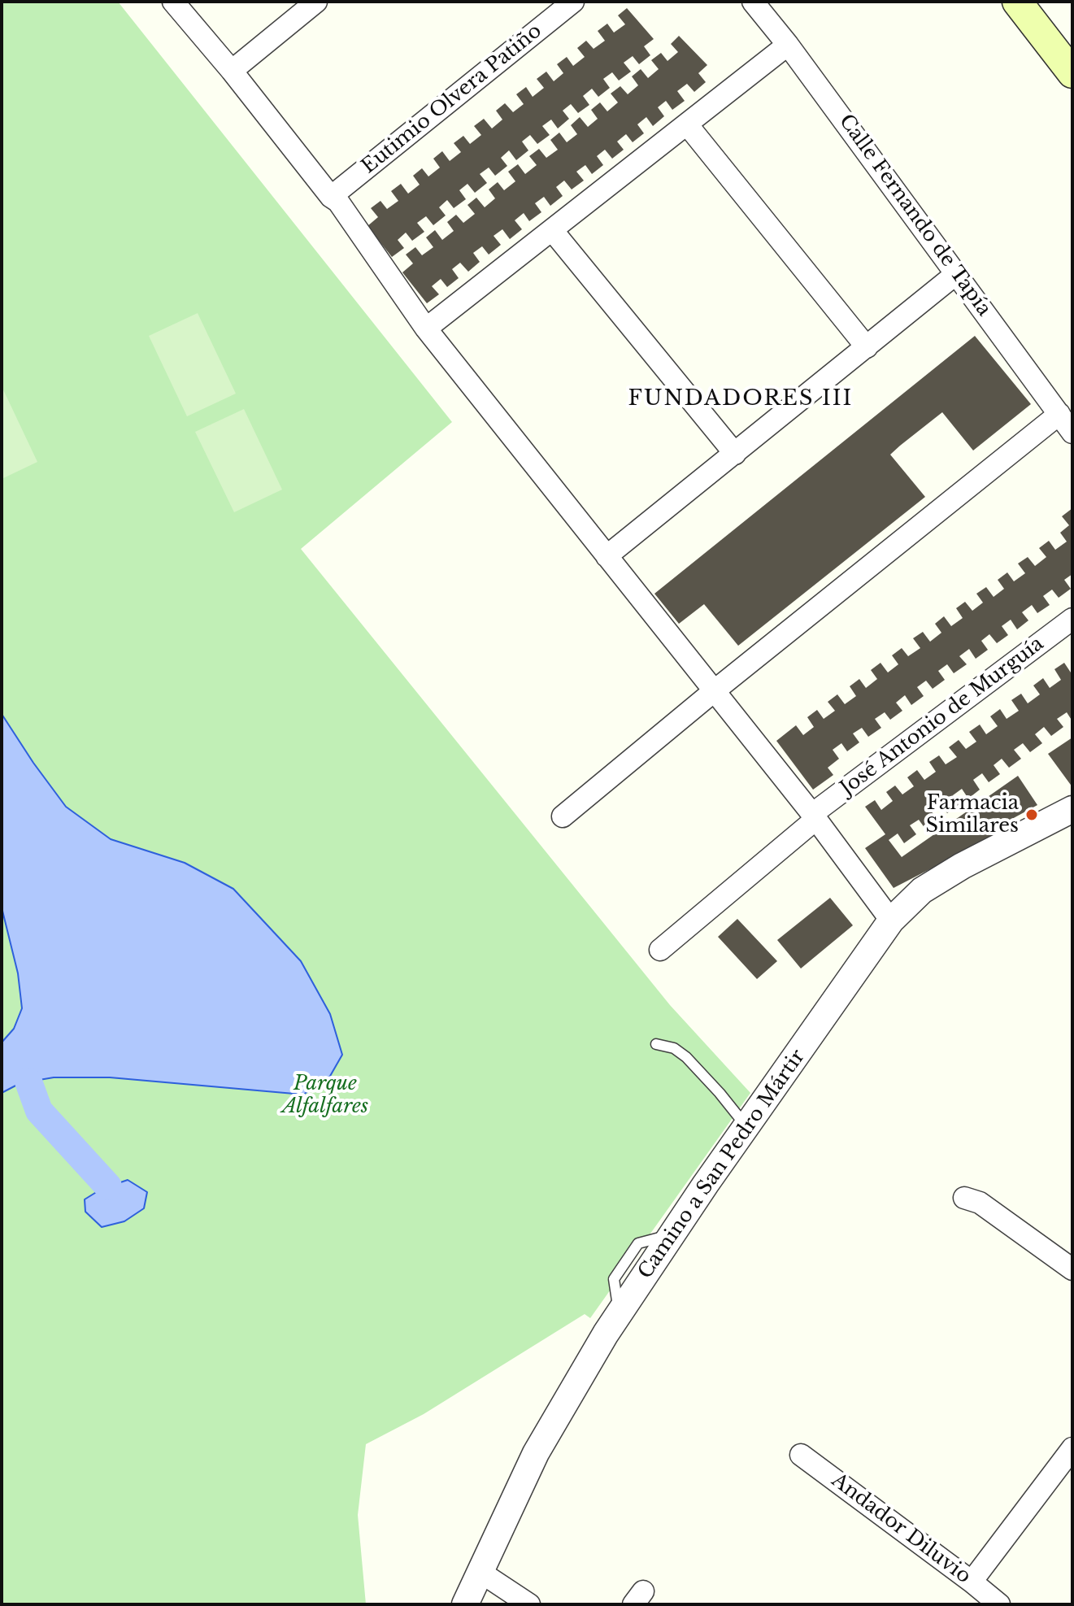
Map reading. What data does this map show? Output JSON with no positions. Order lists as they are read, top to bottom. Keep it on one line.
{"streets":{"street":["Eutimio Olvera Patiño","Calle Fernando de Tapía","José Antonio de Murguía","Camino a San Pedro Mártir","Andador Diluvio"]},"districts":["FUNDADORES III"],"parks":["Parque Alfalfares"],"places":["Farmacia Similares"]}
